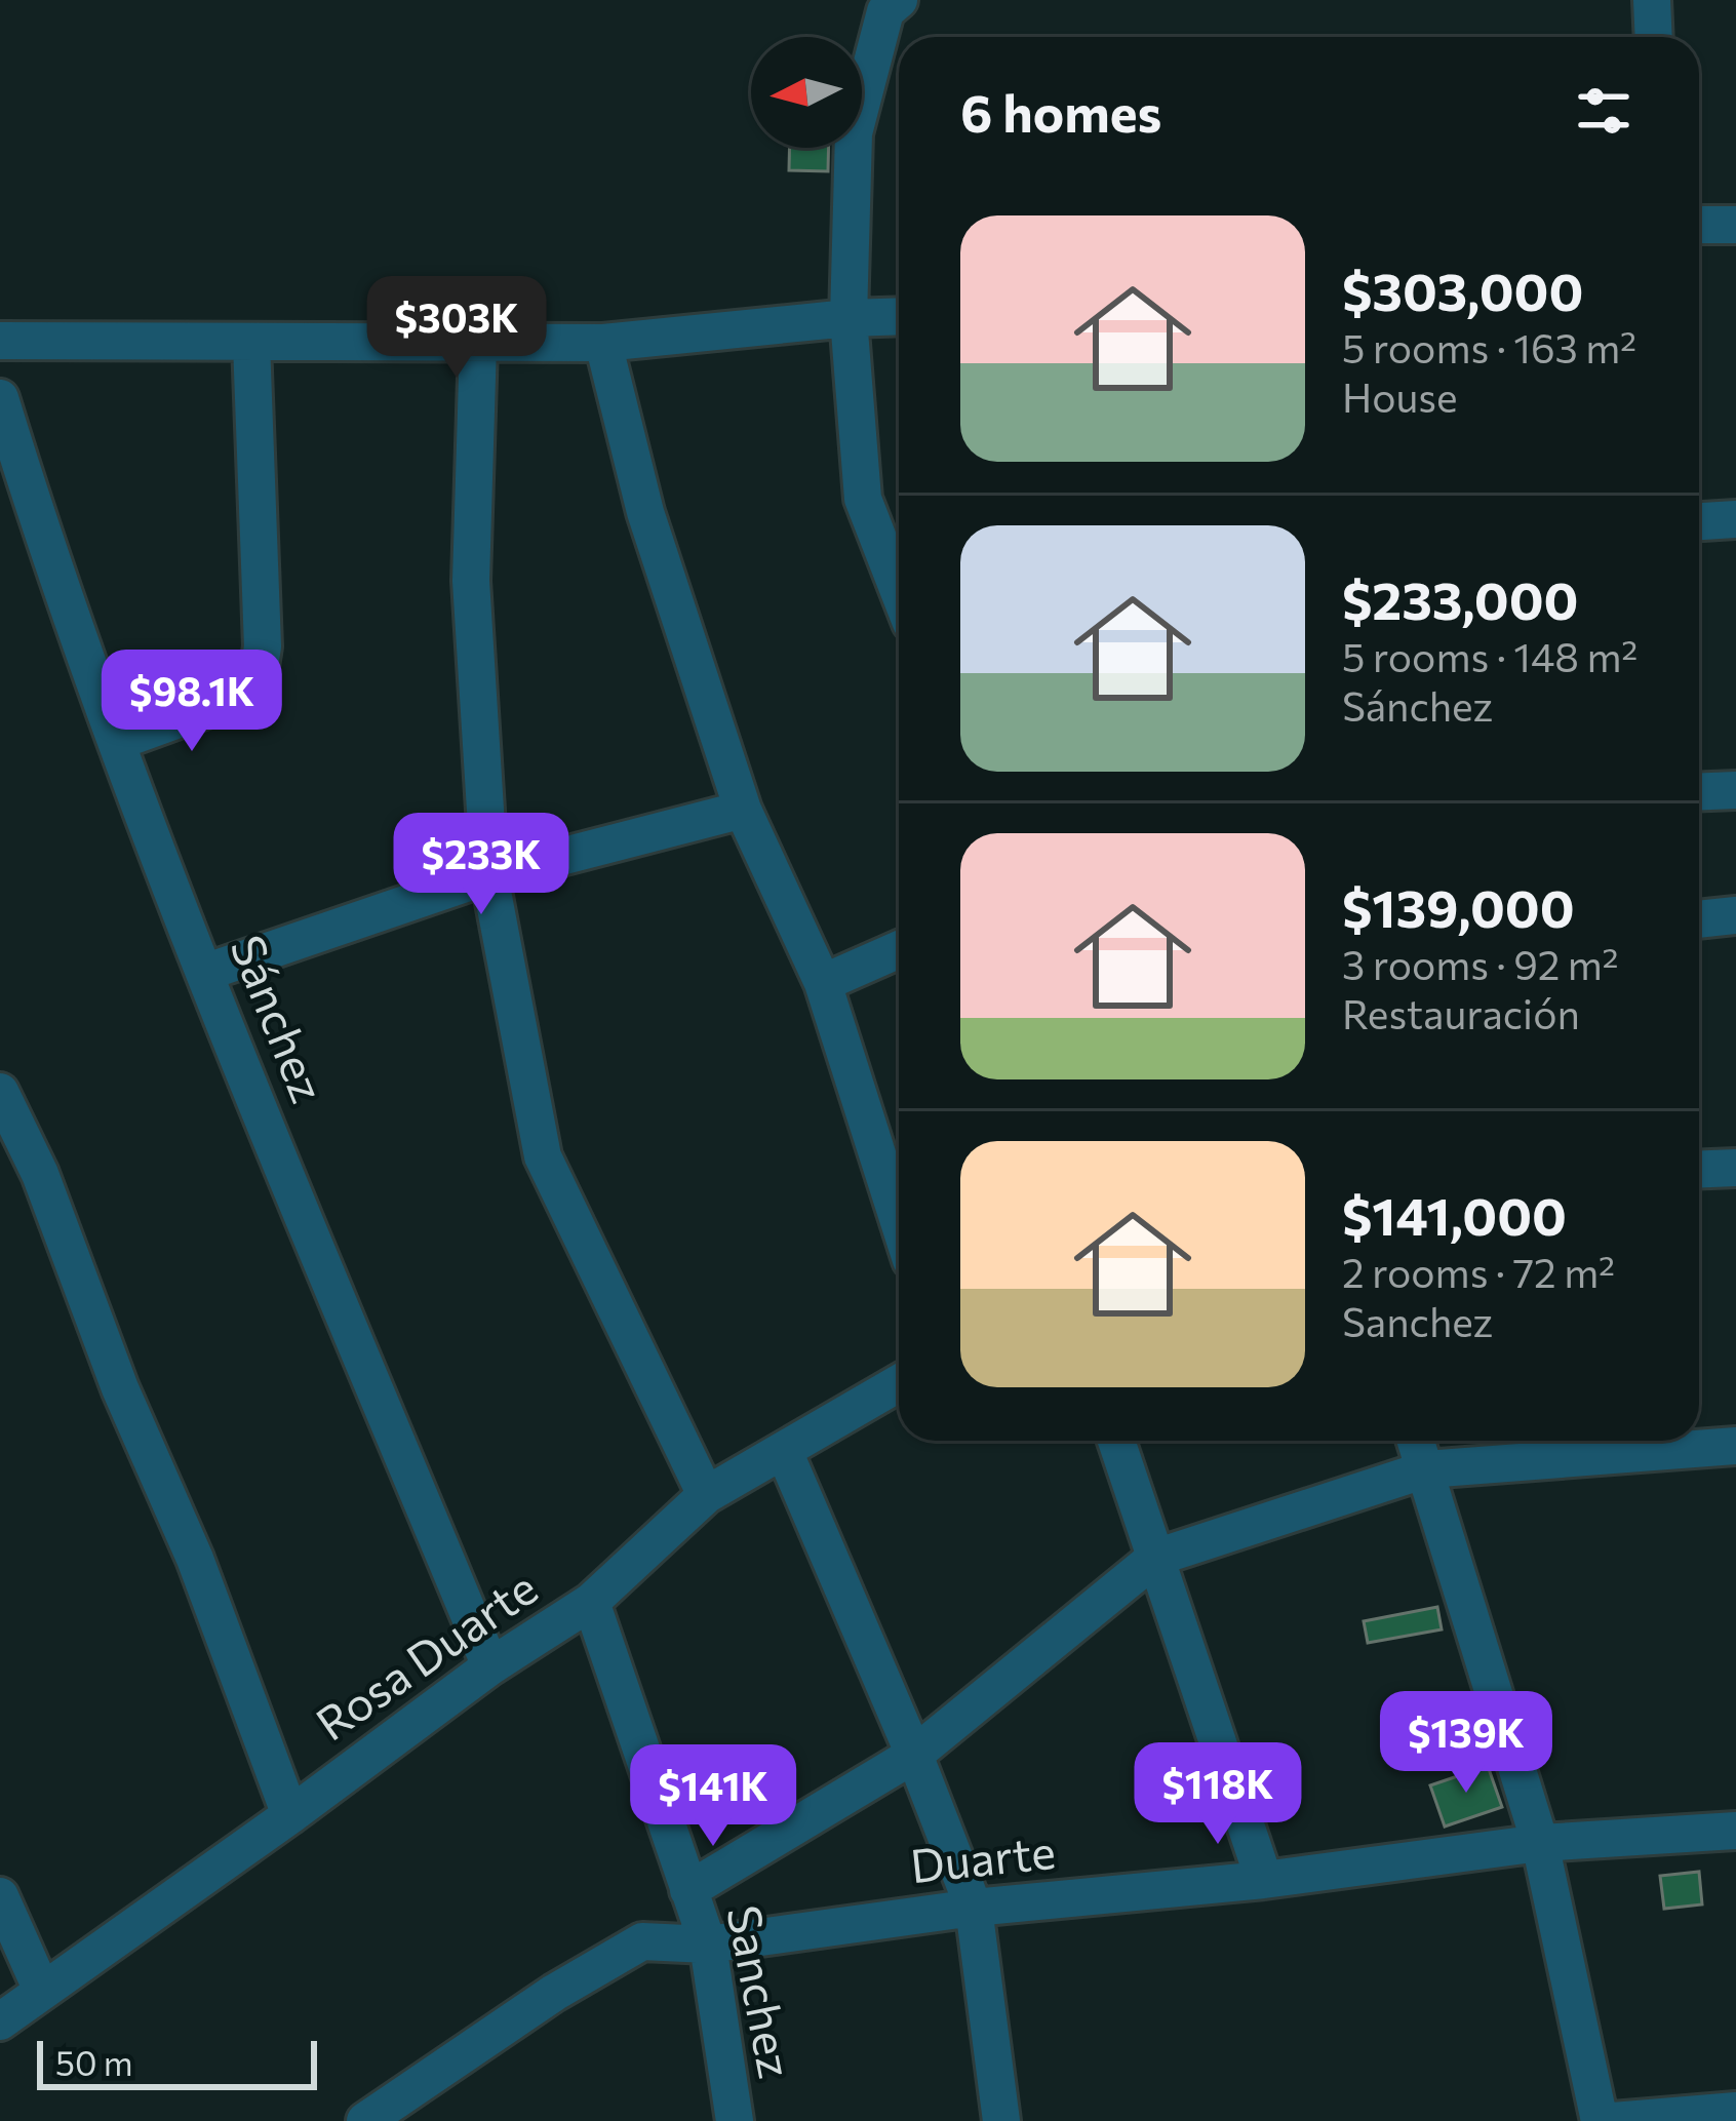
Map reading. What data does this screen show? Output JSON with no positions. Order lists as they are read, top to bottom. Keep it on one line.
{"streets":{"street":["Sánchez","Rosa Duarte","Duarte","Sanchez"]},"crossings":[["Sánchez","Rosa Duarte"],["Rosa Duarte","Sanchez"],["Duarte","Sanchez"]],"scale_bar":"50 m","north":"left","page":{"heading":"6 homes","list":[{"name":"$303,000","note":"5 rooms · 163 m² · House"},{"name":"$233,000","note":"5 rooms · 148 m² · Sánchez"},{"name":"$139,000","note":"3 rooms · 92 m² · Restauración"},{"name":"$141,000","note":"2 rooms · 72 m² · Sanchez"}],"price":["$303K","$98.1K","$233K","$139K","$118K","$141K"],"scale":"50 m"}}
